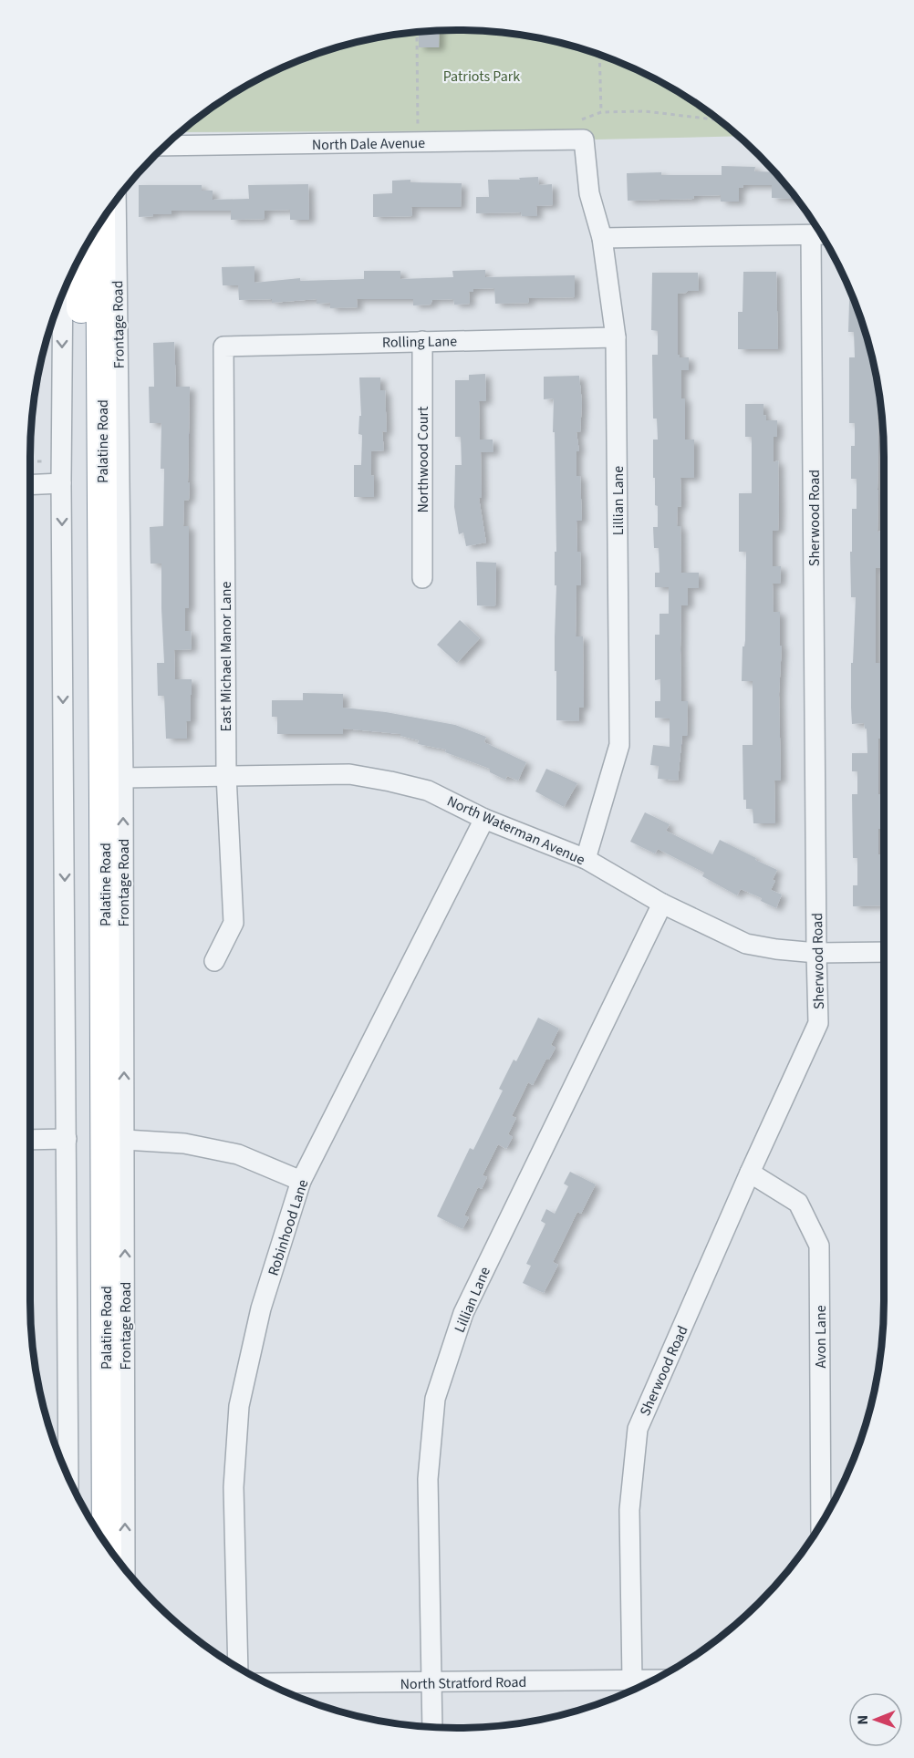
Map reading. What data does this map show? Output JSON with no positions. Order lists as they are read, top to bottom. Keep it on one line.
{"streets":{"highway":["Palatine Road"],"street":["North Dale Avenue","Frontage Road","Rolling Lane","Northwood Court","Lillian Lane","Sherwood Road","East Michael Manor Lane","North Waterman Avenue","Robinhood Lane","Avon Lane","North Stratford Road"]},"crossings":[["North Dale Avenue","Lillian Lane"],["Frontage Road","North Waterman Avenue"],["Rolling Lane","Northwood Court"],["Rolling Lane","Lillian Lane"],["Rolling Lane","East Michael Manor Lane"],["Lillian Lane","North Waterman Avenue"],["Lillian Lane","North Stratford Road"],["Sherwood Road","North Waterman Avenue"],["Sherwood Road","Avon Lane"],["Sherwood Road","North Stratford Road"],["East Michael Manor Lane","North Waterman Avenue"],["North Waterman Avenue","Robinhood Lane"]],"parks":["Patriots Park"],"north":"left"}
